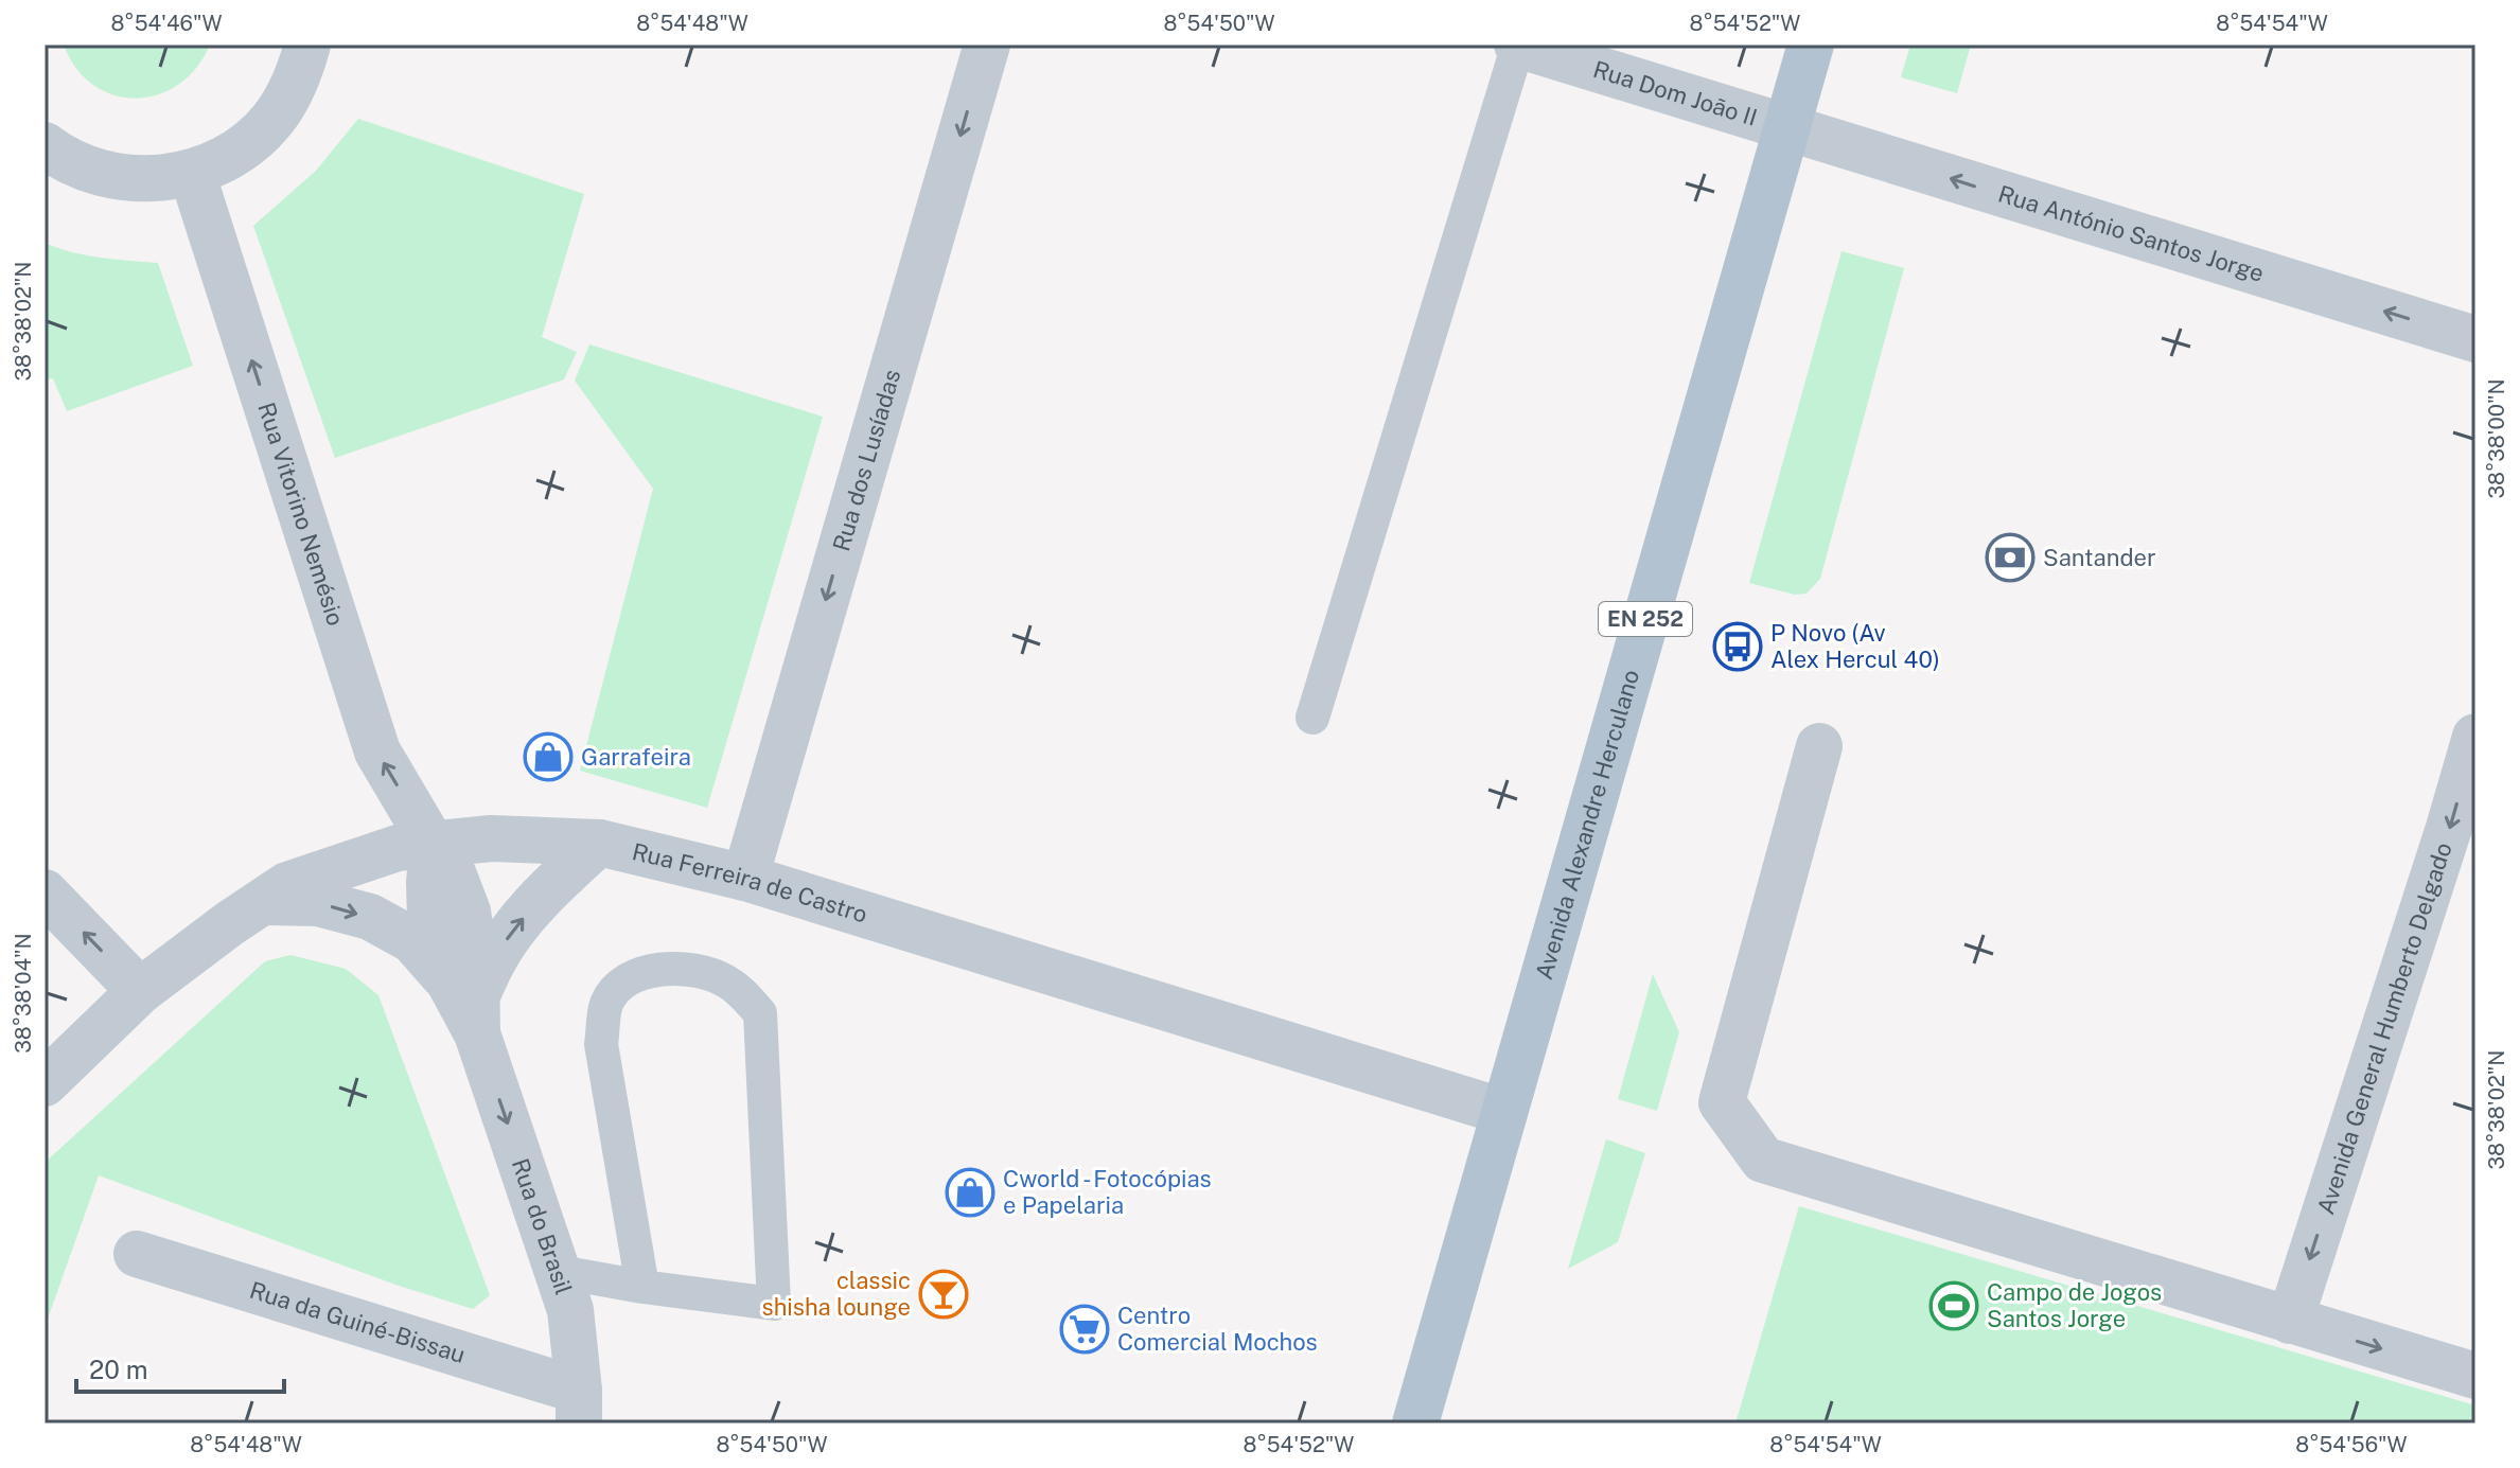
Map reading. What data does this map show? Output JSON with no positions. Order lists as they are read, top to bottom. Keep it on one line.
{"streets":{"main road":["EN 252","Avenida Alexandre Herculano"],"street":["Rua Dom João II","Rua António Santos Jorge","Rua dos Lusíadas","Rua Vitorino Nemésio","Rua Ferreira de Castro","Avenida General Humberto Delgado","Rua do Brasil","Rua da Guiné-Bissau"]},"crossings":[["Rua Dom João II","Rua António Santos Jorge"],["Rua Dom João II","EN 252"],["Rua Dom João II","Avenida Alexandre Herculano"],["Rua António Santos Jorge","EN 252"],["Rua António Santos Jorge","Avenida Alexandre Herculano"],["Rua dos Lusíadas","Rua Ferreira de Castro"],["Rua Vitorino Nemésio","Rua Ferreira de Castro"],["Rua Vitorino Nemésio","Rua do Brasil"],["EN 252","Avenida Alexandre Herculano"],["Avenida Alexandre Herculano","Rua Ferreira de Castro"],["Rua do Brasil","Rua da Guiné-Bissau"]],"one_way":["Rua António Santos Jorge","Rua dos Lusíadas","Rua Vitorino Nemésio","Avenida General Humberto Delgado","Rua do Brasil"],"places":{"bank":["Santander"],"bus stop":["P Novo (Av Alex Hercul 40)"],"shop":["Garrafeira","Cworld - Fotocópias e Papelaria"],"bar":["classic shisha lounge"],"sports":["Campo de Jogos Santos Jorge"],"supermarket":["Centro Comercial Mochos"]},"scale_bar":"20 m","coordinates":["8°54'46\"W","8°54'48\"W","8°54'50\"W","8°54'52\"W","8°54'54\"W","38°38'02\"N","38°38'00\"N","38°38'04\"N","8°54'56\"W"]}
